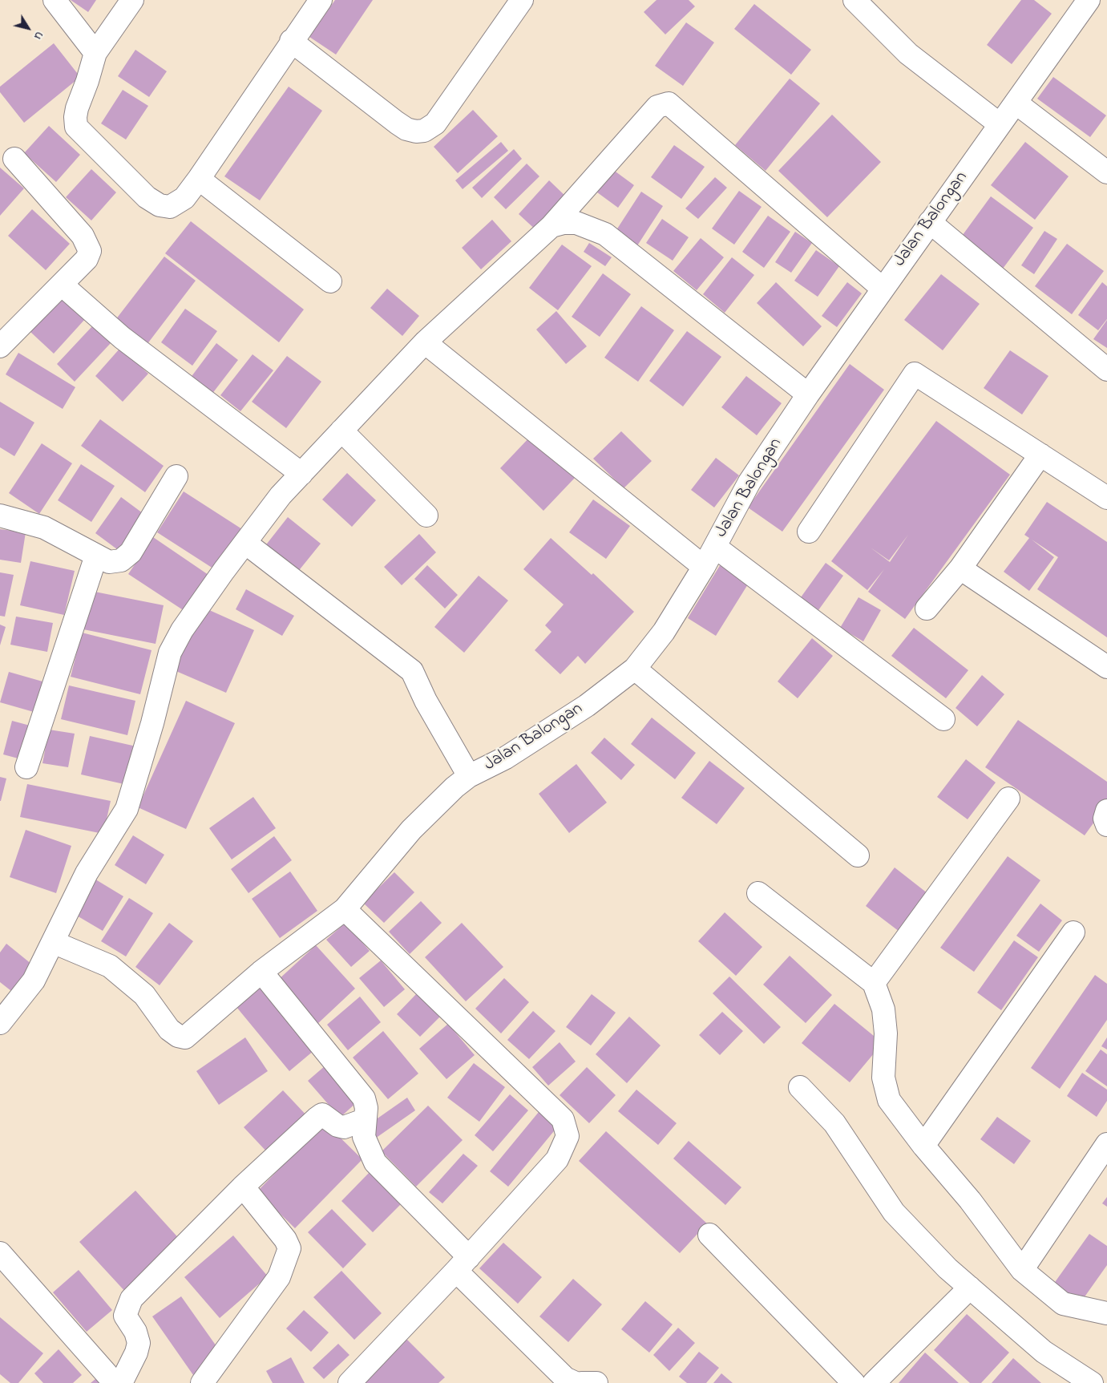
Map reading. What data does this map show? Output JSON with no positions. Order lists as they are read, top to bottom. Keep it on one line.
{"streets":{"street":["Jalan Balongan"]},"north":"bottom right"}
